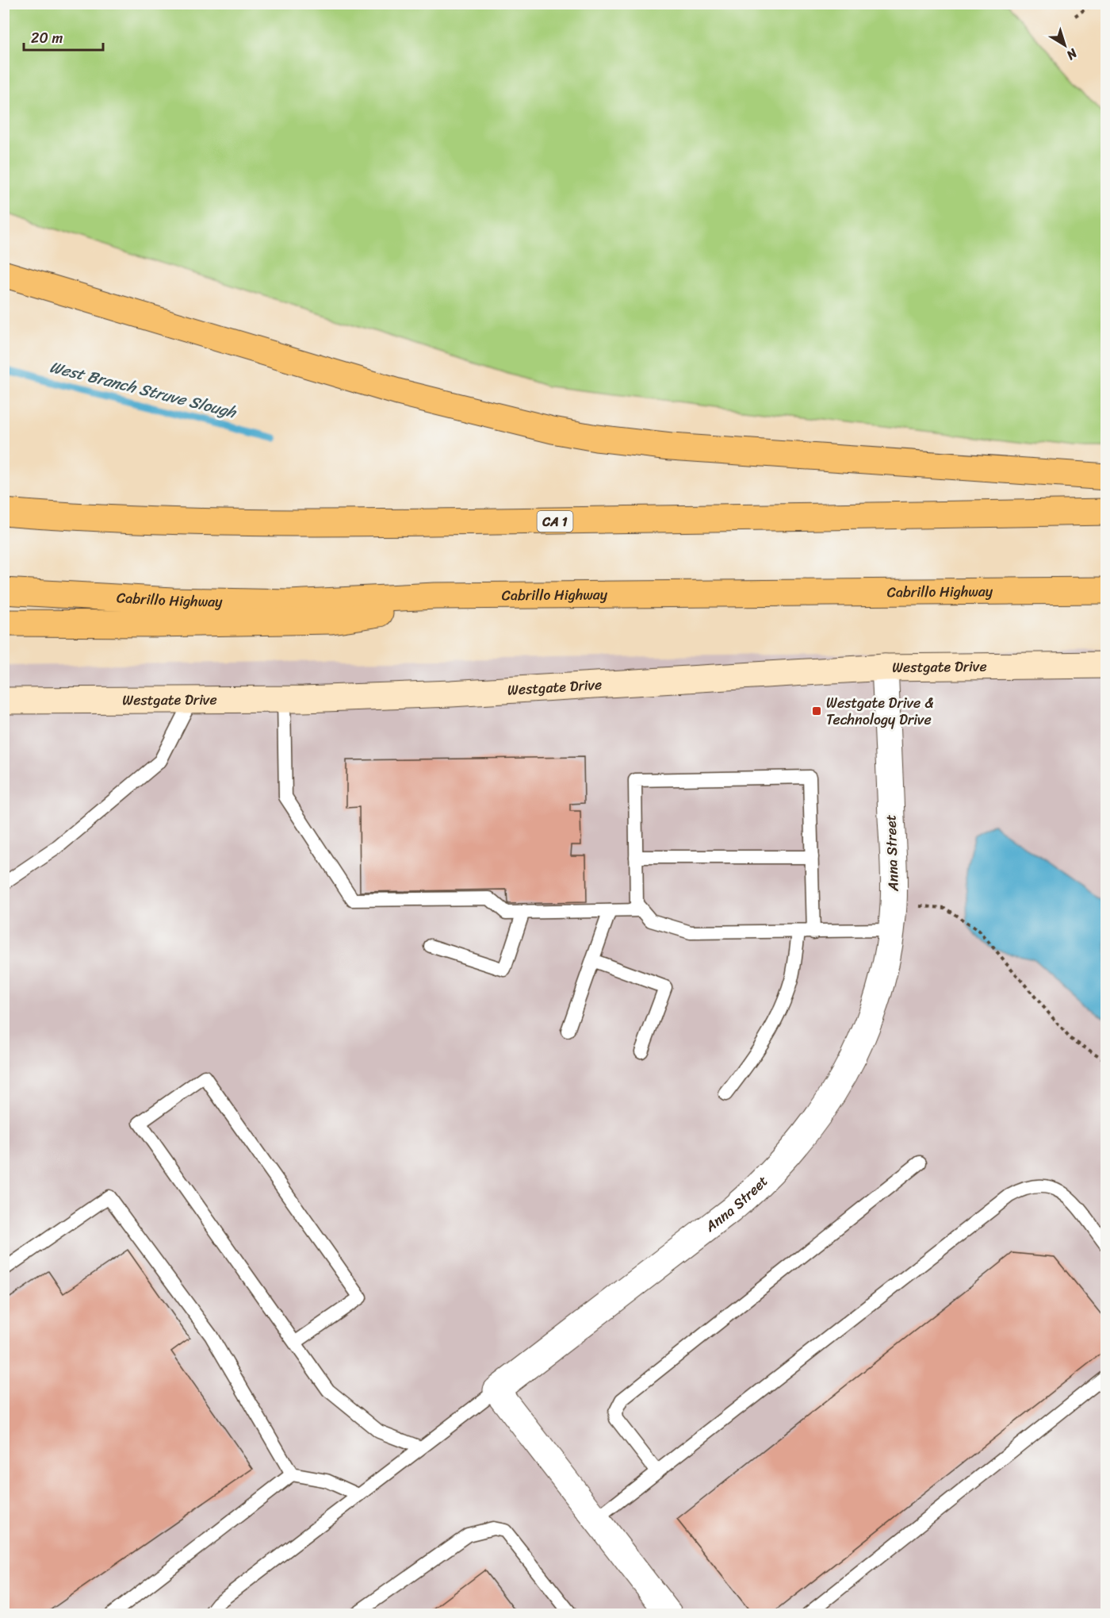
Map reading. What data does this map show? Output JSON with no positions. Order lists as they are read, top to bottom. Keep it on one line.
{"streets":{"highway":["CA 1","Cabrillo Highway"],"street":["Westgate Drive","Anna Street"]},"crossings":[["Westgate Drive","Anna Street"]],"water":["West Branch Struve Slough"],"places":{"transit":["Westgate Drive & Technology Drive"]},"scale_bar":"20 m","north":"bottom right"}
